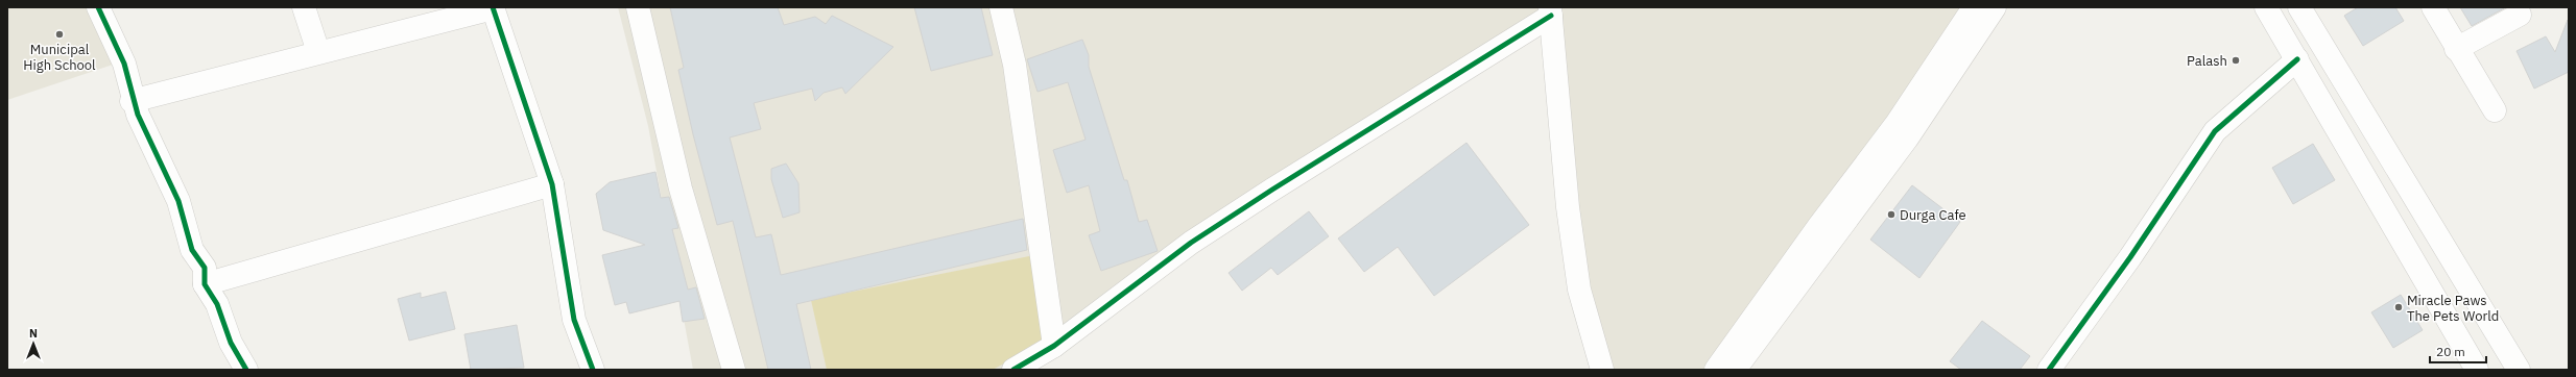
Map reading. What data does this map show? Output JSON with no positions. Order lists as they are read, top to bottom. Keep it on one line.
{"places":["Municipal High School","Palash","Durga Cafe","Miracle Paws The Pets World"],"scale_bar":"20 m","north":"top"}
